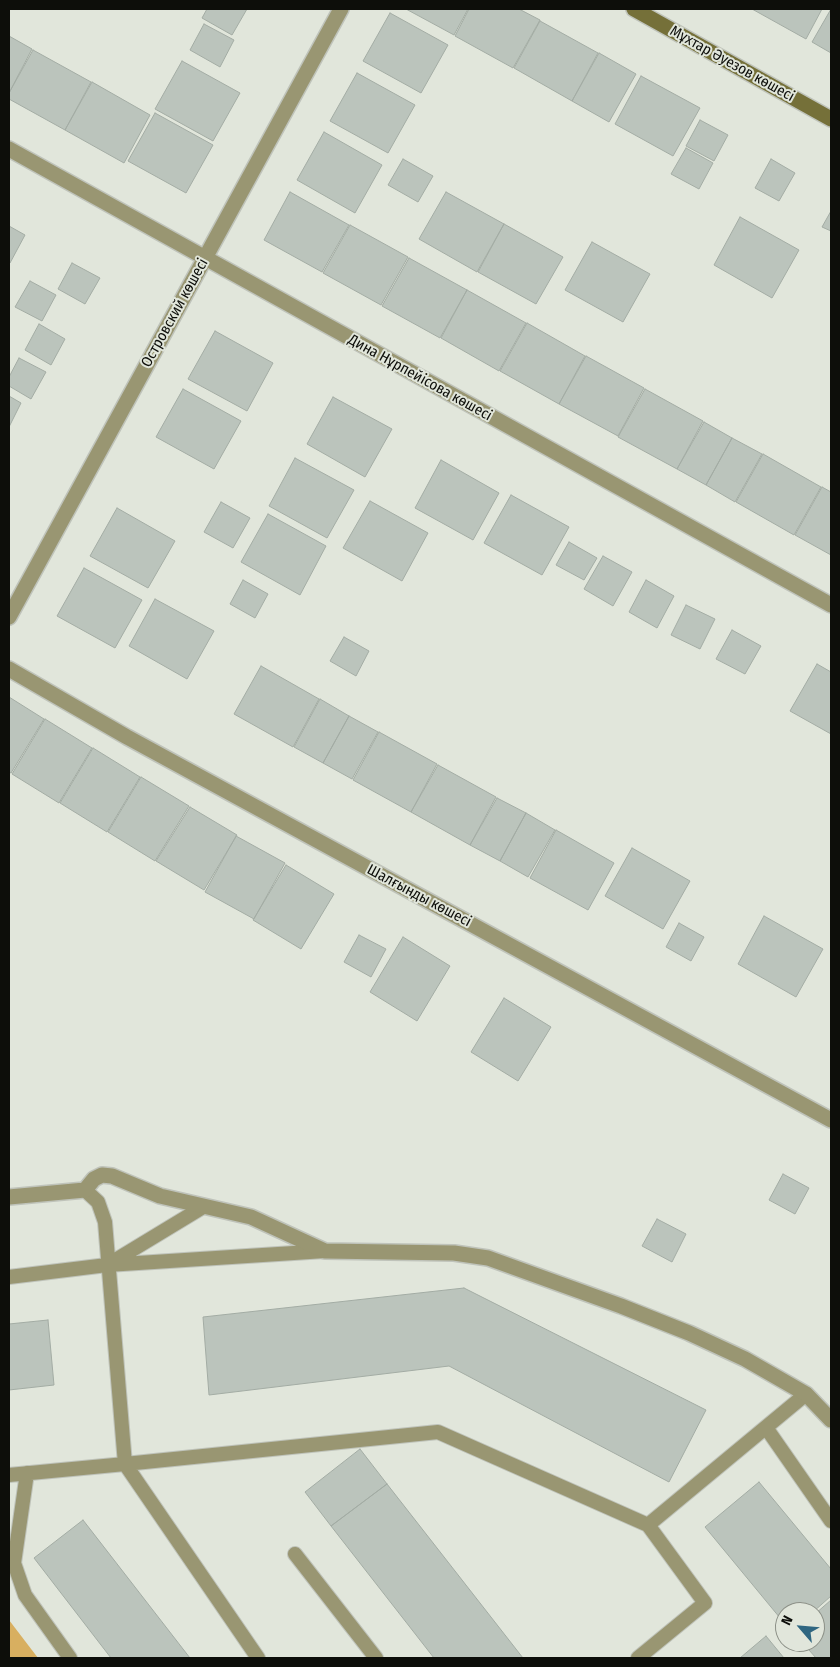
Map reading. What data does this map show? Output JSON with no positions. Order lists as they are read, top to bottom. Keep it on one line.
{"streets":{"street":["Мұхтар Әуезов көшесі","Островский көшесі","Дина Нұрпейісова көшесі","Шалғынды көшесі"]},"crossings":[["Островский көшесі","Дина Нұрпейісова көшесі"]],"north":"top left"}
